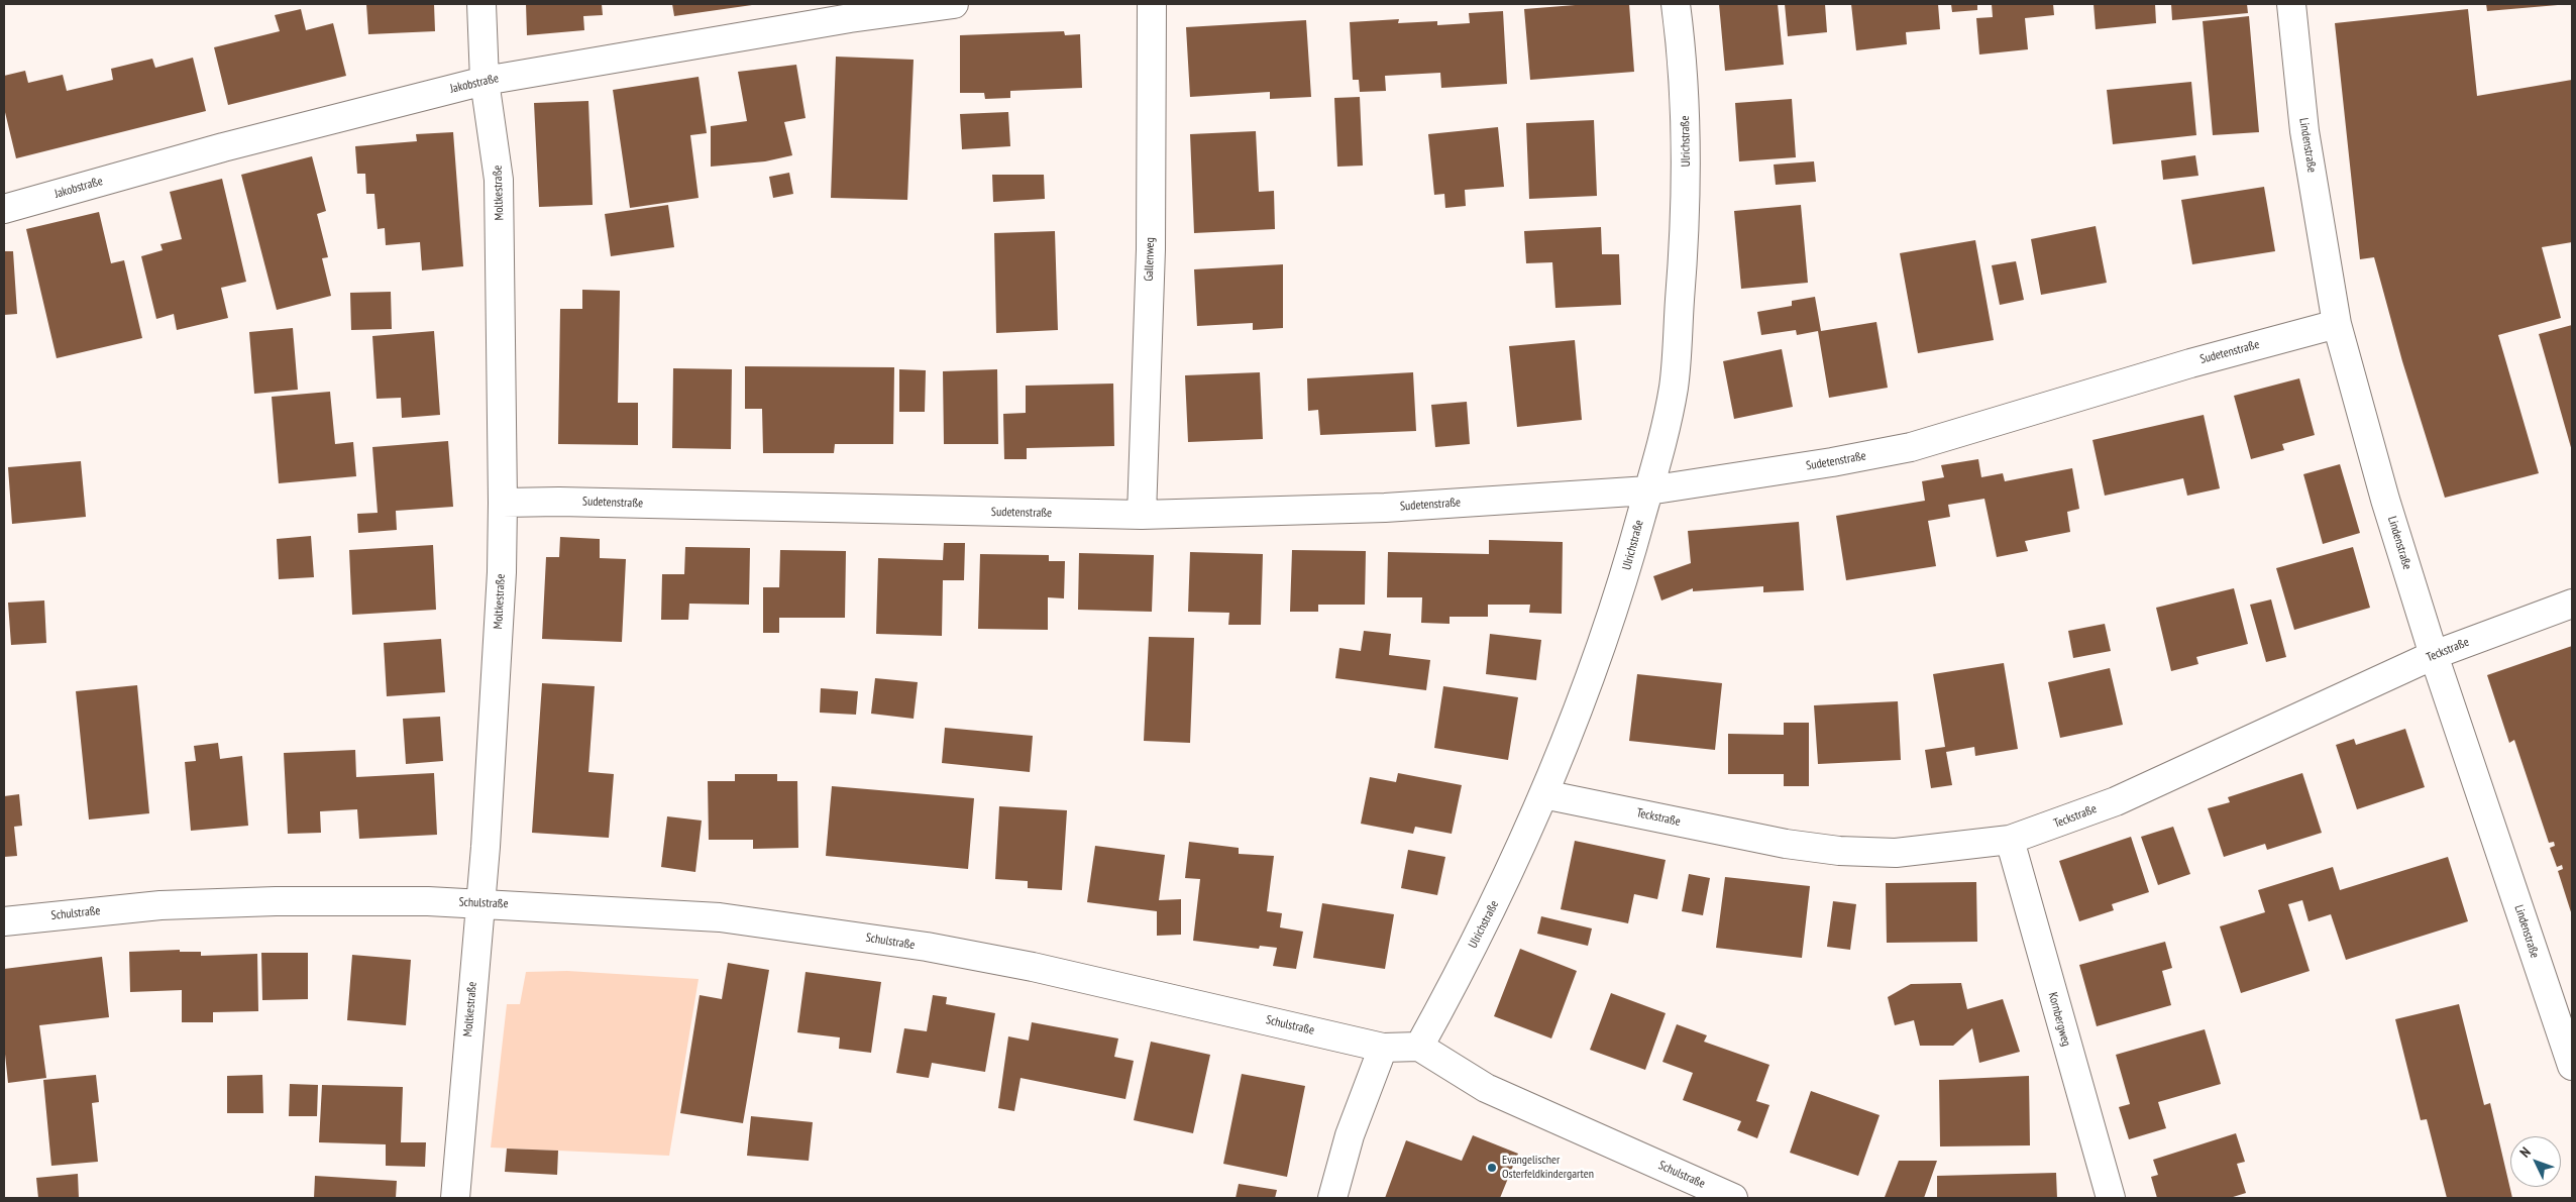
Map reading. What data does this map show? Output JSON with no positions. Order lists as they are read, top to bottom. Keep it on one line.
{"streets":{"street":["Jakobstraße","Ulrichstraße","Lindenstraße","Moltkestraße","Gallenweg","Sudetenstraße","Teckstraße","Schulstraße","Kornbergweg"]},"crossings":[["Jakobstraße","Moltkestraße"],["Ulrichstraße","Sudetenstraße"],["Ulrichstraße","Teckstraße"],["Ulrichstraße","Schulstraße"],["Lindenstraße","Sudetenstraße"],["Lindenstraße","Teckstraße"],["Moltkestraße","Sudetenstraße"],["Moltkestraße","Schulstraße"],["Gallenweg","Sudetenstraße"],["Teckstraße","Kornbergweg"]],"places":["Evangelischer Osterfeldkindergarten"],"north":"top left"}
